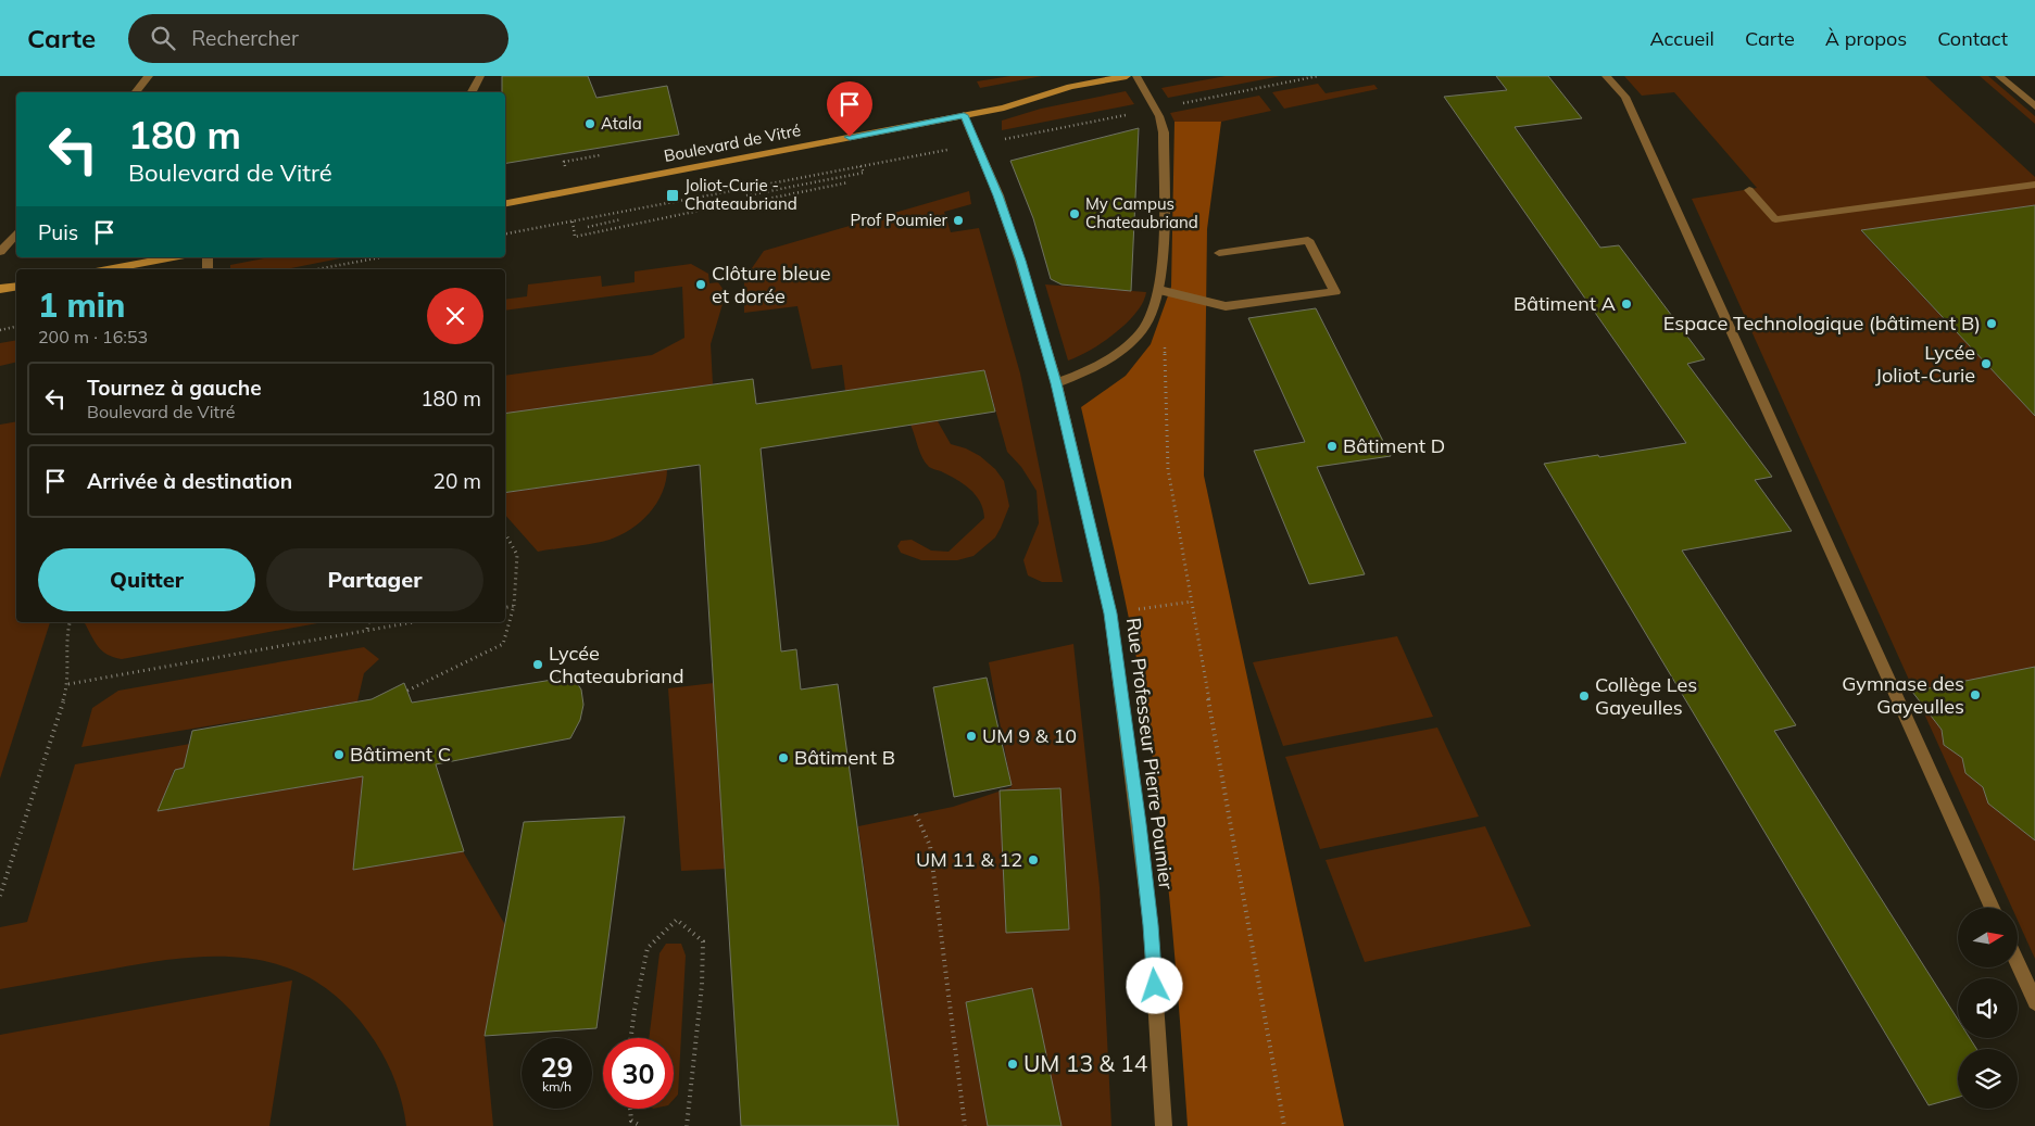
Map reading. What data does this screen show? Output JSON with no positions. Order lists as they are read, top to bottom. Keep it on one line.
{"streets":{"main road":["Boulevard de Vitré"],"street":["Rue Professeur Pierre Poumier"]},"crossings":[["Boulevard de Vitré","Rue Professeur Pierre Poumier"]],"places":{"other":["Atala","My Campus Chateaubriand","Prof Poumier","Clôture bleue et dorée","Bâtiment A","Espace Technologique (bâtiment B)","Lycée Joliot-Curie","Bâtiment D","Lycée Chateaubriand","Gymnase des Gayeulles","Collège Les Gayeulles","UM 9 & 10","Bâtiment C","Bâtiment B","UM 11 & 12","UM 13 & 14"],"transit":["Joliot-Curie - Chateaubriand"]},"north":"right","page":{"header":"Carte","search":"Rechercher","nav":["Accueil","Carte","À propos","Contact"],"turn":["180 m","Boulevard de Vitré"],"then":"Puis","heading":["1 min","200 m · 16:53"],"list":[{"name":"Tournez à gauche","note":"Boulevard de Vitré","value":"180 m"},{"name":"Arrivée à destination","value":"20 m"}],"buttons":["Quitter","Partager"],"speed":"29 km/h","limit":"30"}}
